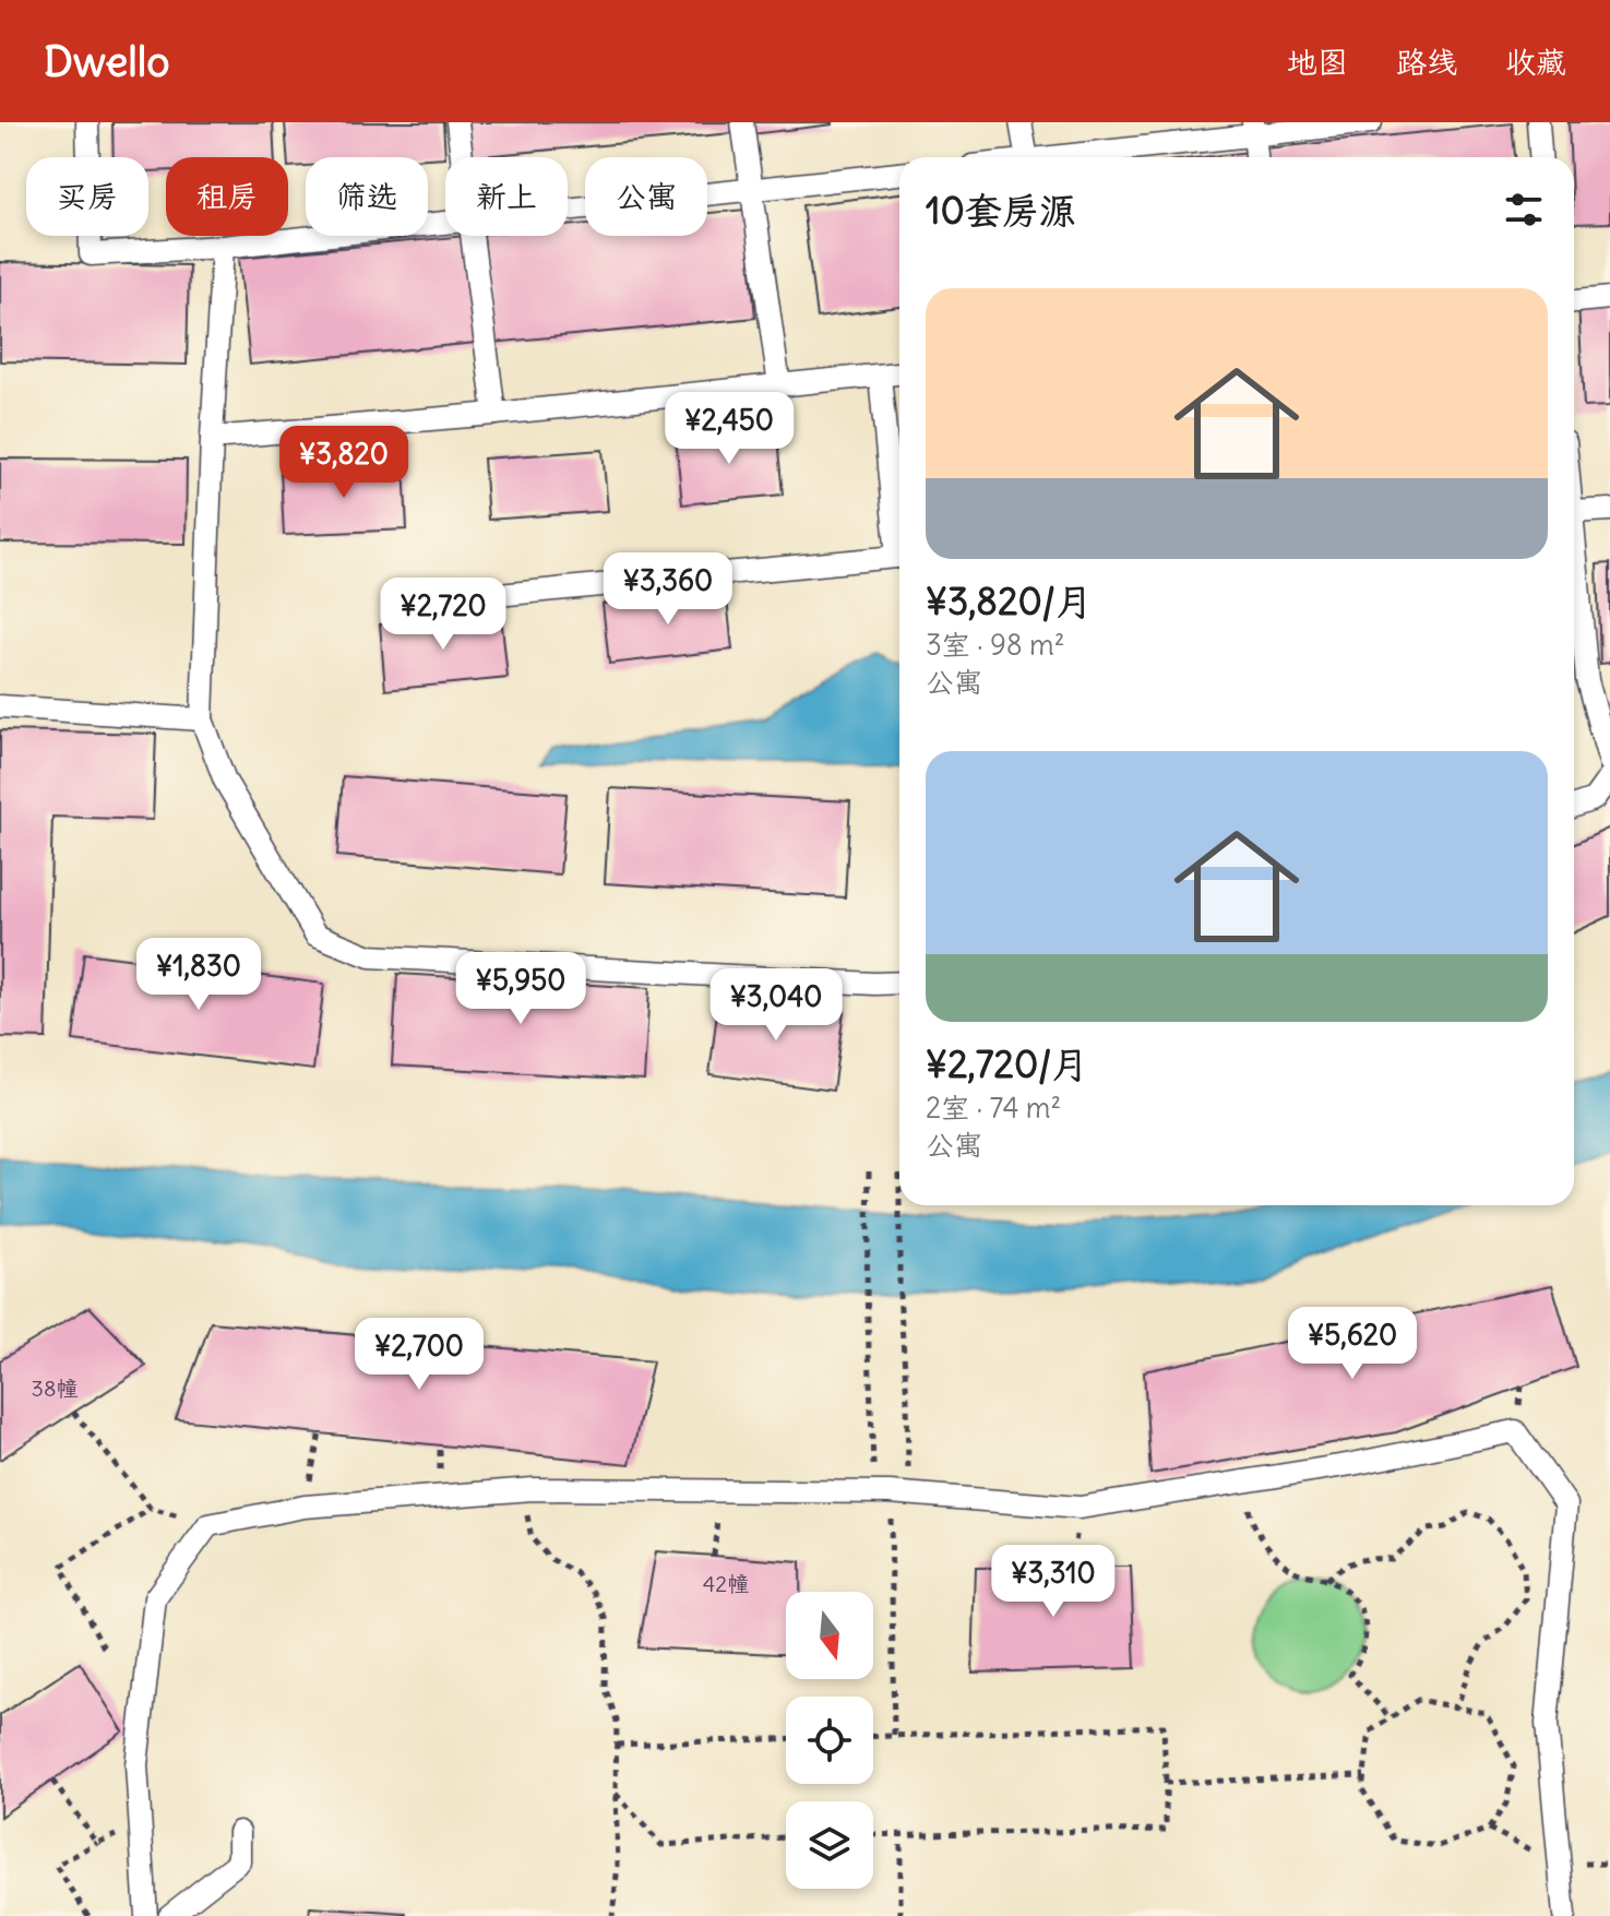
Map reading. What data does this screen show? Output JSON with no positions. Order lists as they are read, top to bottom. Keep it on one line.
{"house_numbers":["38幢","42幢"],"north":"bottom","page":{"header":"Dwello","nav":["地图","路线","收藏"],"chip":["买房","租房","筛选","新上","公寓"],"heading":"10套房源","list":[{"name":"¥3,820/月","note":"3室 · 98 m² · 公寓"},{"name":"¥2,720/月","note":"2室 · 74 m² · 公寓"}],"price":["¥2,450","¥3,820","¥3,360","¥2,720","¥1,830","¥5,950","¥3,040","¥5,620","¥2,700","¥3,310"]}}
